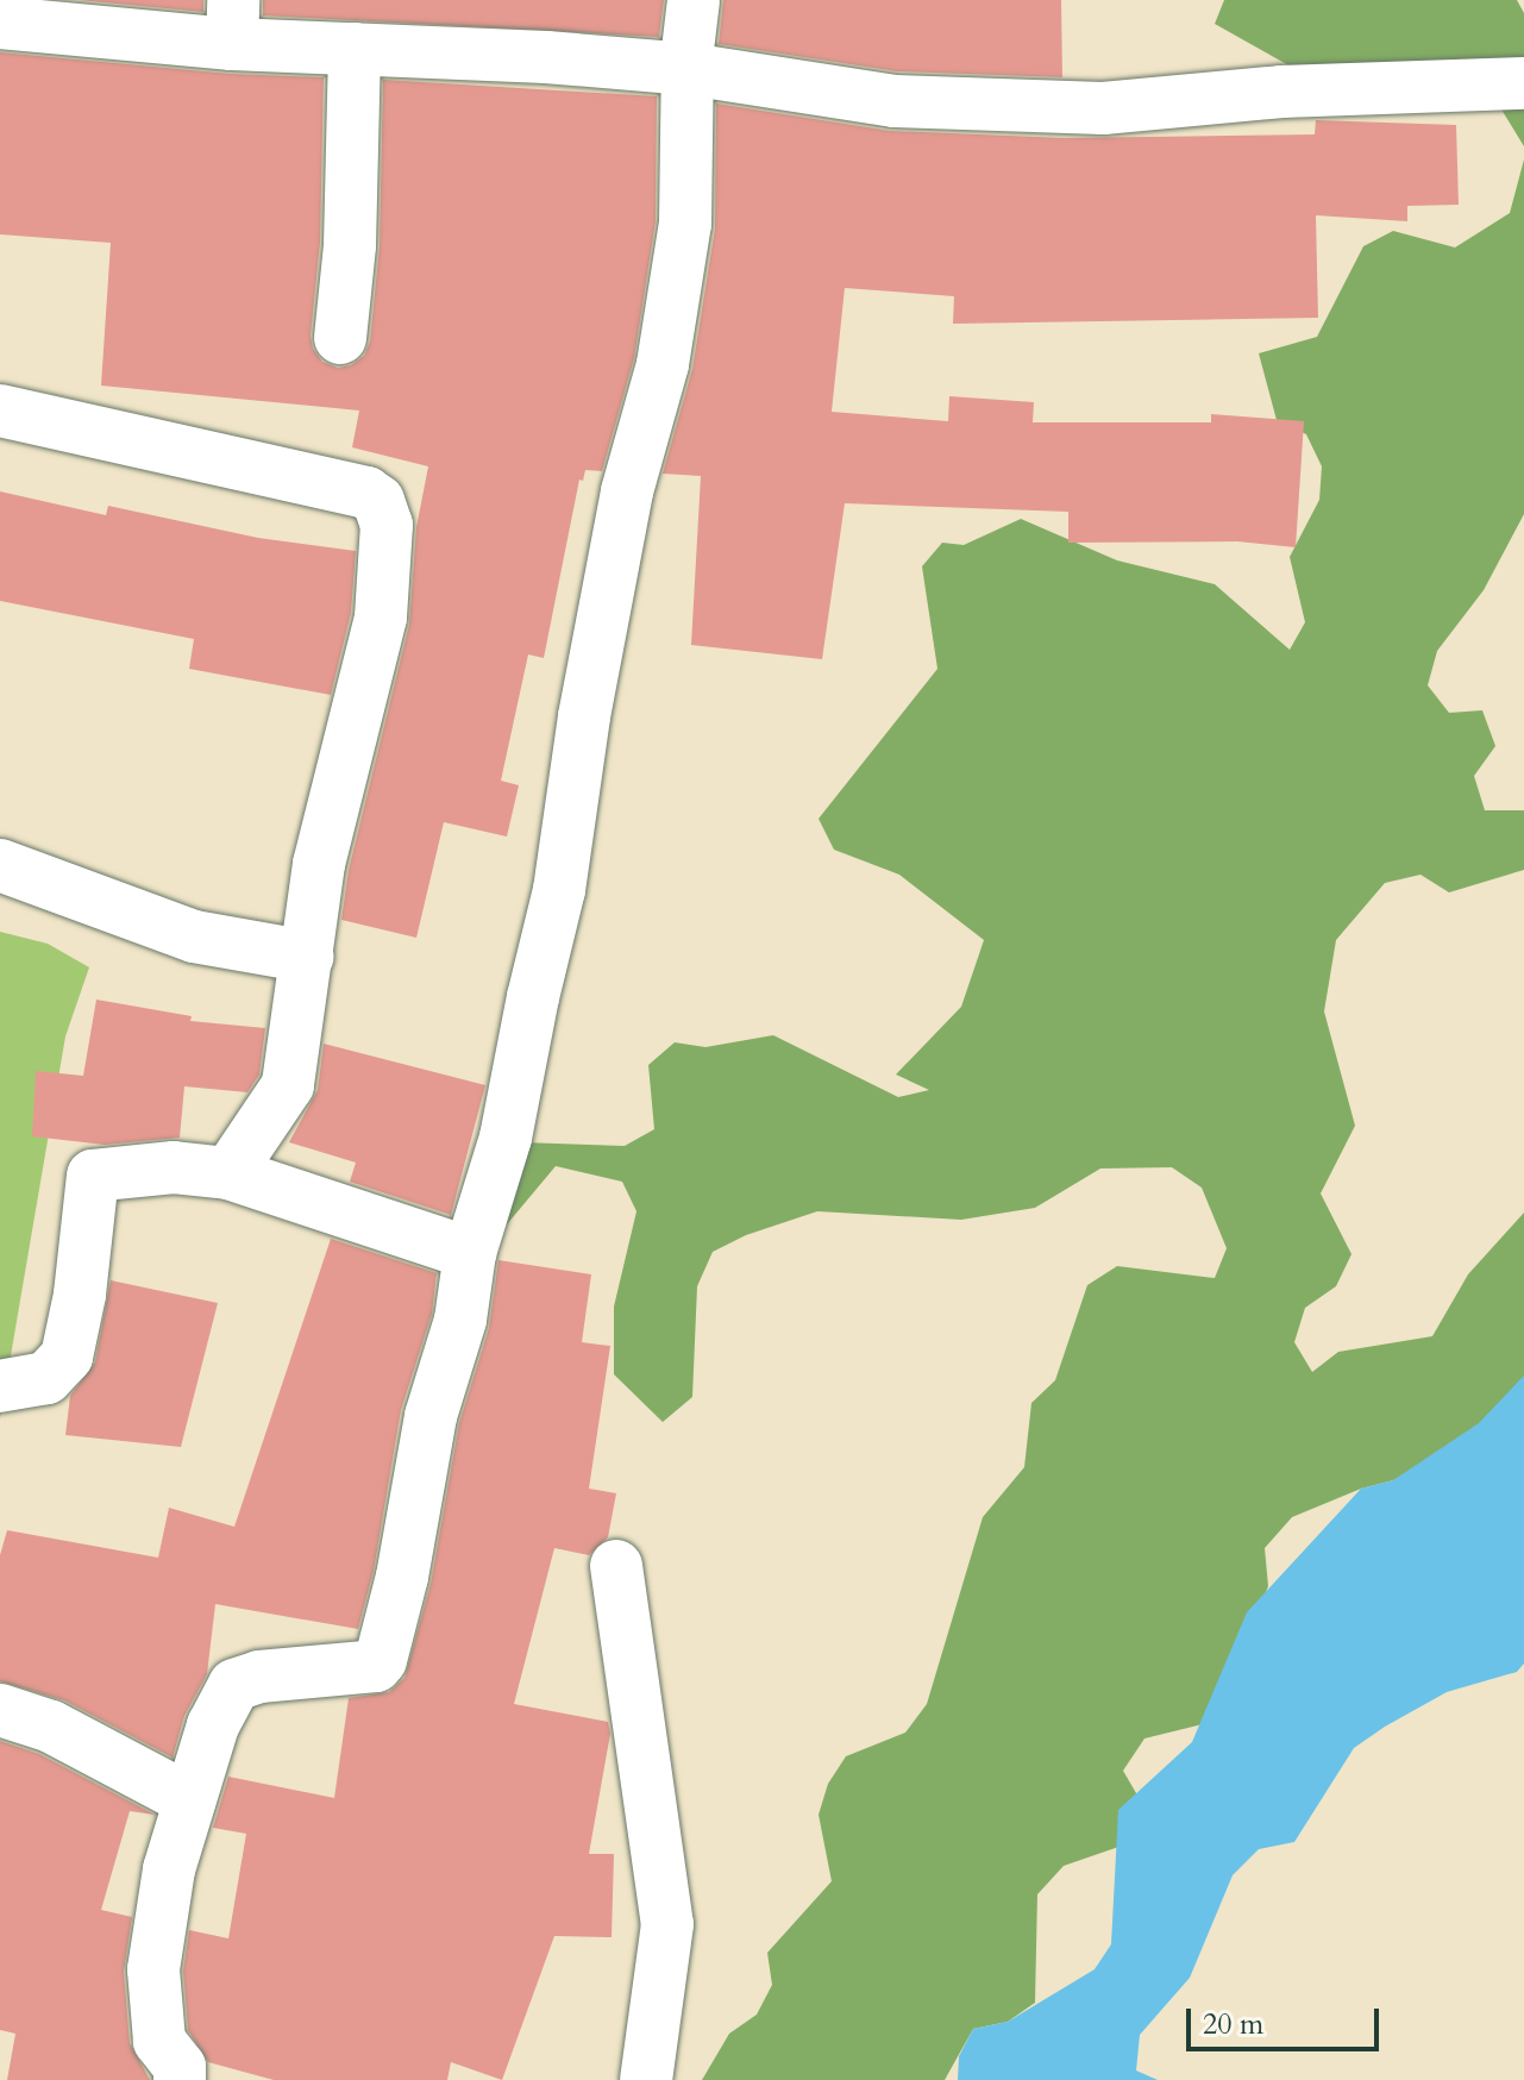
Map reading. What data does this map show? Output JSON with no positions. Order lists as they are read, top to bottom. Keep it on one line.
{"scale_bar":"20 m"}
